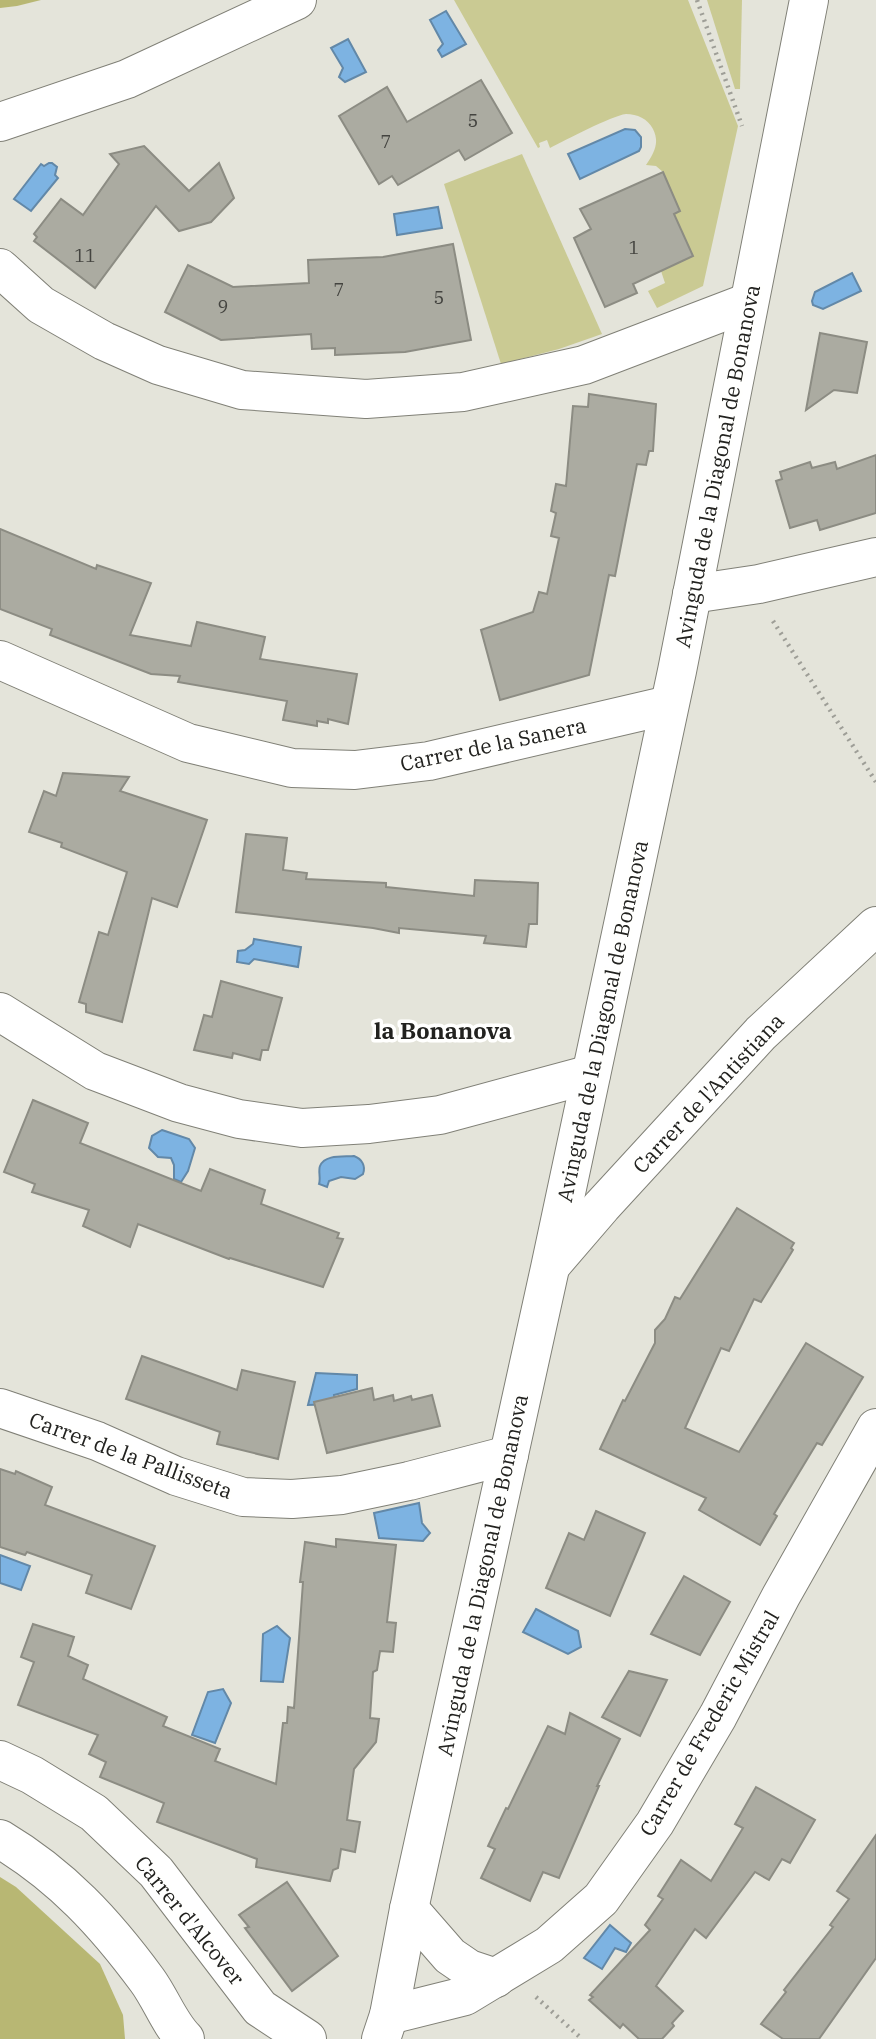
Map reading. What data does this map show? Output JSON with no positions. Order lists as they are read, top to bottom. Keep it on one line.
{"streets":{"street":["Avinguda de la Diagonal de Bonanova","Carrer de la Sanera","Carrer de l'Antistiana","Carrer de la Pallisseta","Carrer de Frederic Mistral","Carrer d'Alcover"]},"crossings":[["Avinguda de la Diagonal de Bonanova","Carrer de la Sanera"],["Avinguda de la Diagonal de Bonanova","Carrer de l'Antistiana"],["Avinguda de la Diagonal de Bonanova","Carrer de la Pallisseta"],["Avinguda de la Diagonal de Bonanova","Carrer de Frederic Mistral"]],"districts":["la Bonanova"],"house_numbers":["5","7","1","11","7","5","9"]}
